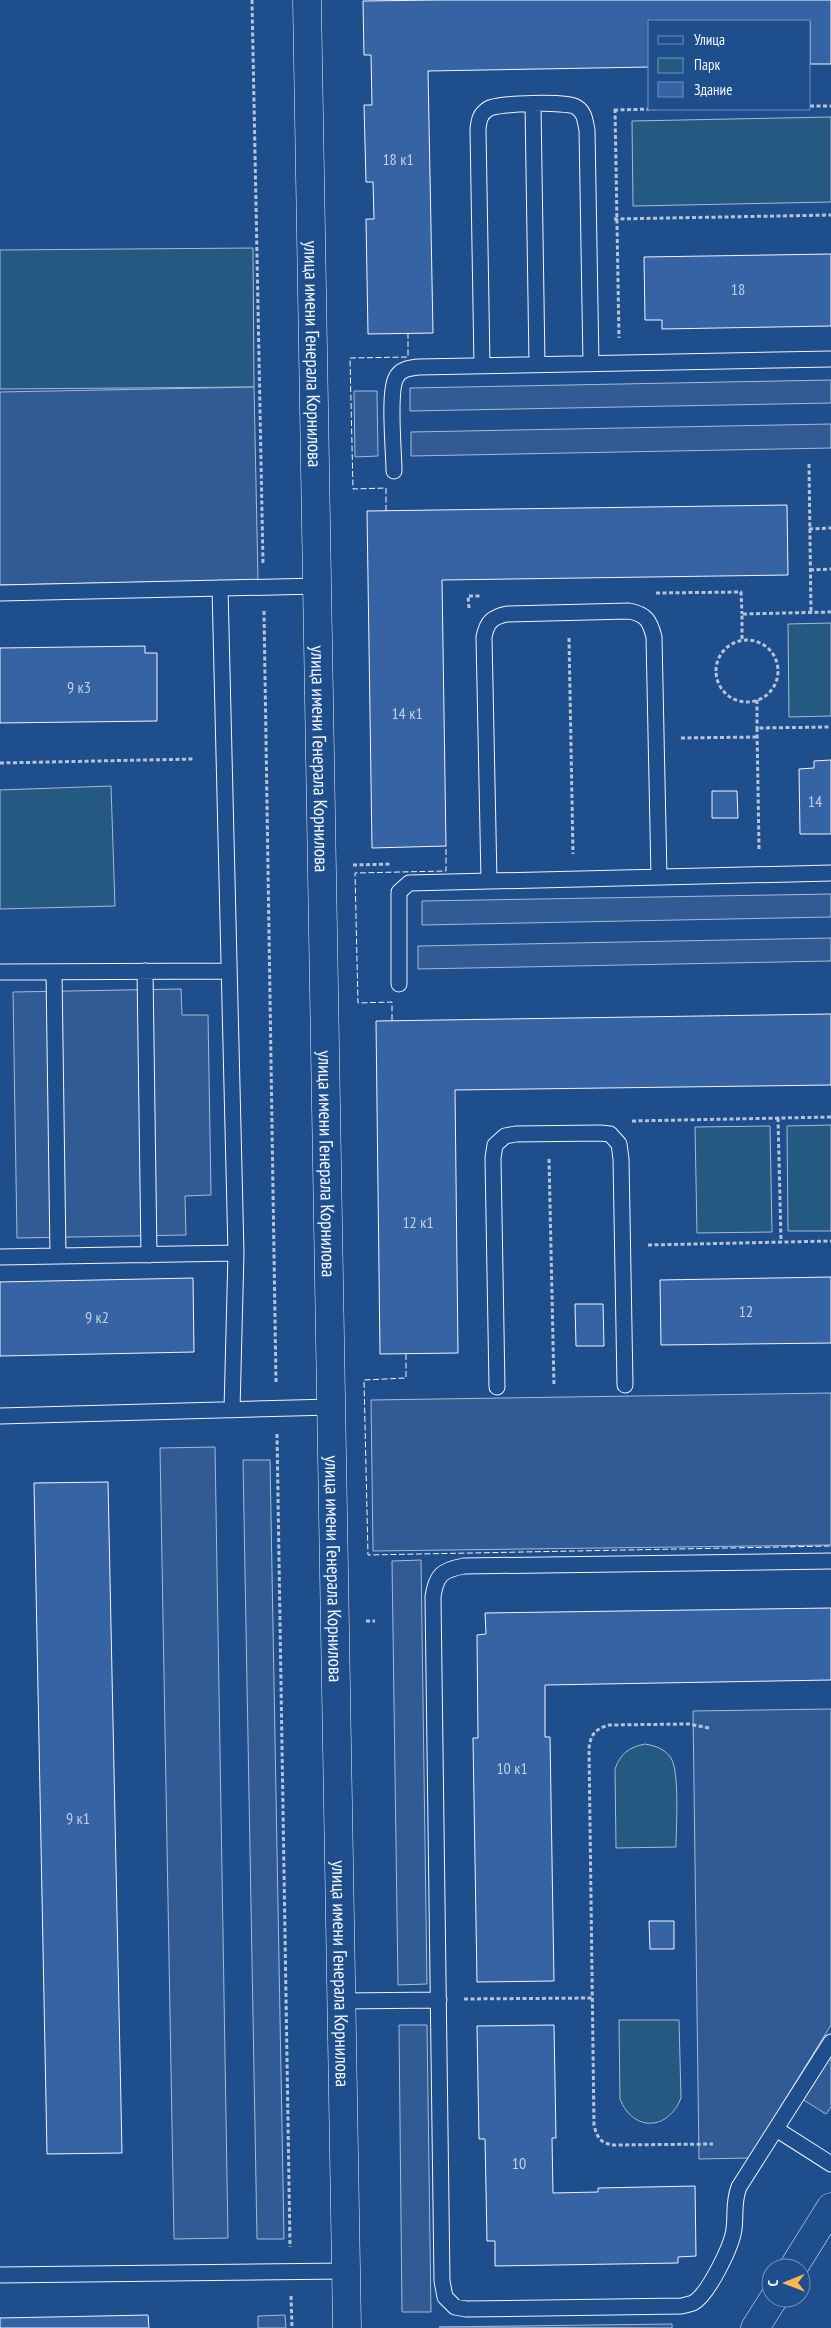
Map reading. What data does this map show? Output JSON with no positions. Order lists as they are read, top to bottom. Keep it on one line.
{"streets":{"street":["улица имени Генерала Корнилова"]},"house_numbers":["18 к1","18","9 к3","14 к1","14","12 к1","12","9 к2","10 к1","9 к1","10"],"legend":["Улица","Парк","Здание"],"north":"left"}
